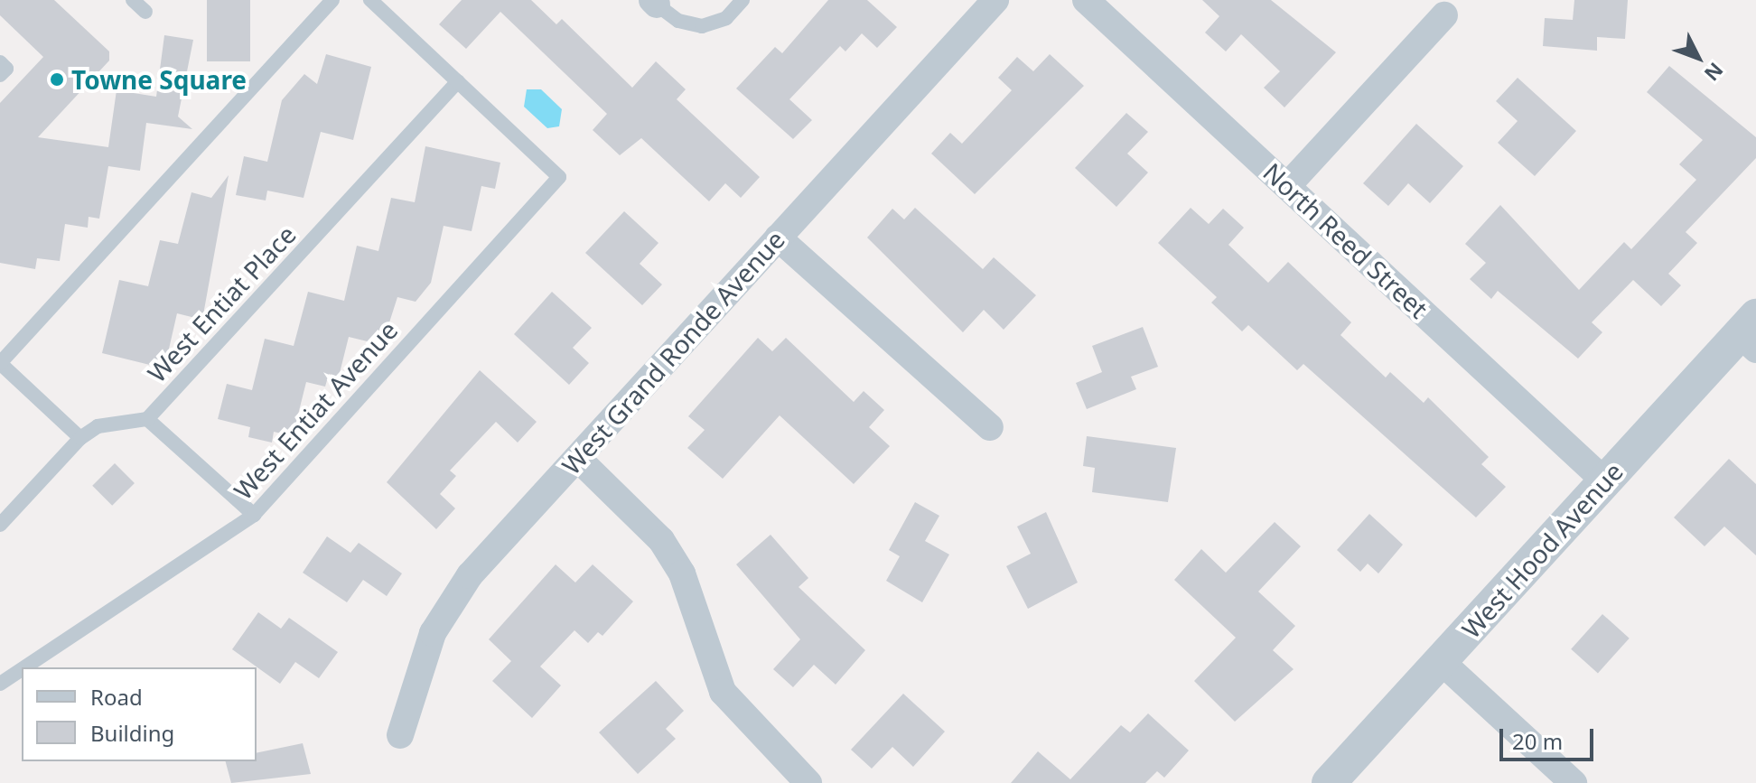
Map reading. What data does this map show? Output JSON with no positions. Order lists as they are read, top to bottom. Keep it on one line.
{"streets":{"street":["North Reed Street","West Grand Ronde Avenue","West Hood Avenue"],"lane":["West Entiat Place","West Entiat Avenue"]},"crossings":[["North Reed Street","West Hood Avenue"],["West Entiat Place","West Entiat Avenue"]],"places":["Towne Square"],"legend":["Road","Building"],"scale_bar":"20 m","north":"bottom right"}
